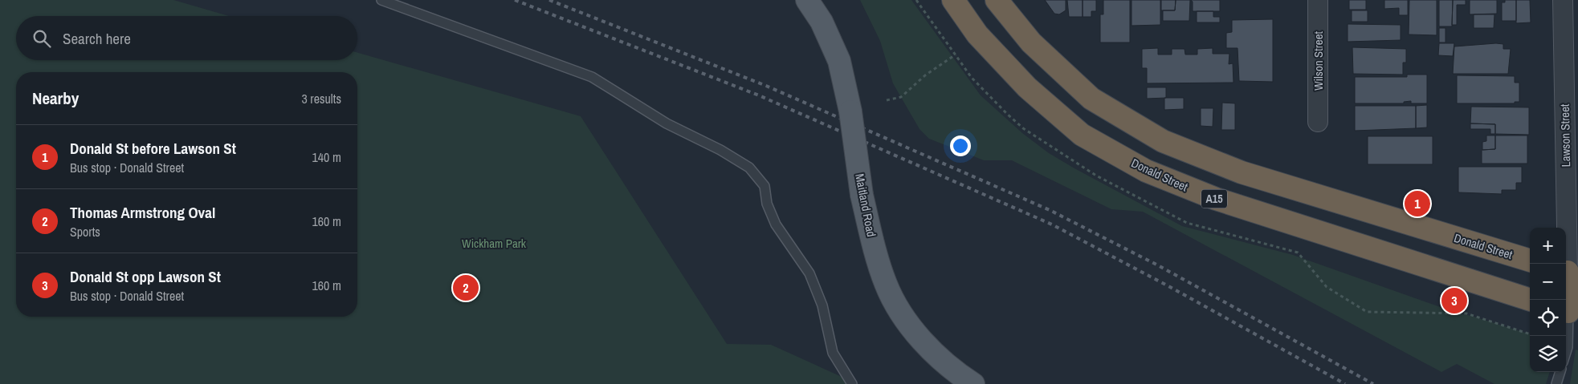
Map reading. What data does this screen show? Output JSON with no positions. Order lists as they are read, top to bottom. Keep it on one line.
{"streets":{"highway":["Donald Street","A15"],"main road":["Maitland Road"],"street":["Wilson Street","Lawson Street"]},"parks":["Wickham Park"],"page":{"search":"Search here","heading":["Nearby","3 results"],"list":[{"mark":"1","name":"Donald St before Lawson St","note":"Bus stop · Donald Street","value":"140 m"},{"mark":"2","name":"Thomas Armstrong Oval","note":"Sports","value":"160 m"},{"mark":"3","name":"Donald St opp Lawson St","note":"Bus stop · Donald Street","value":"160 m"}],"pins":["1","2","3"],"map_buttons":["+","−"]}}
